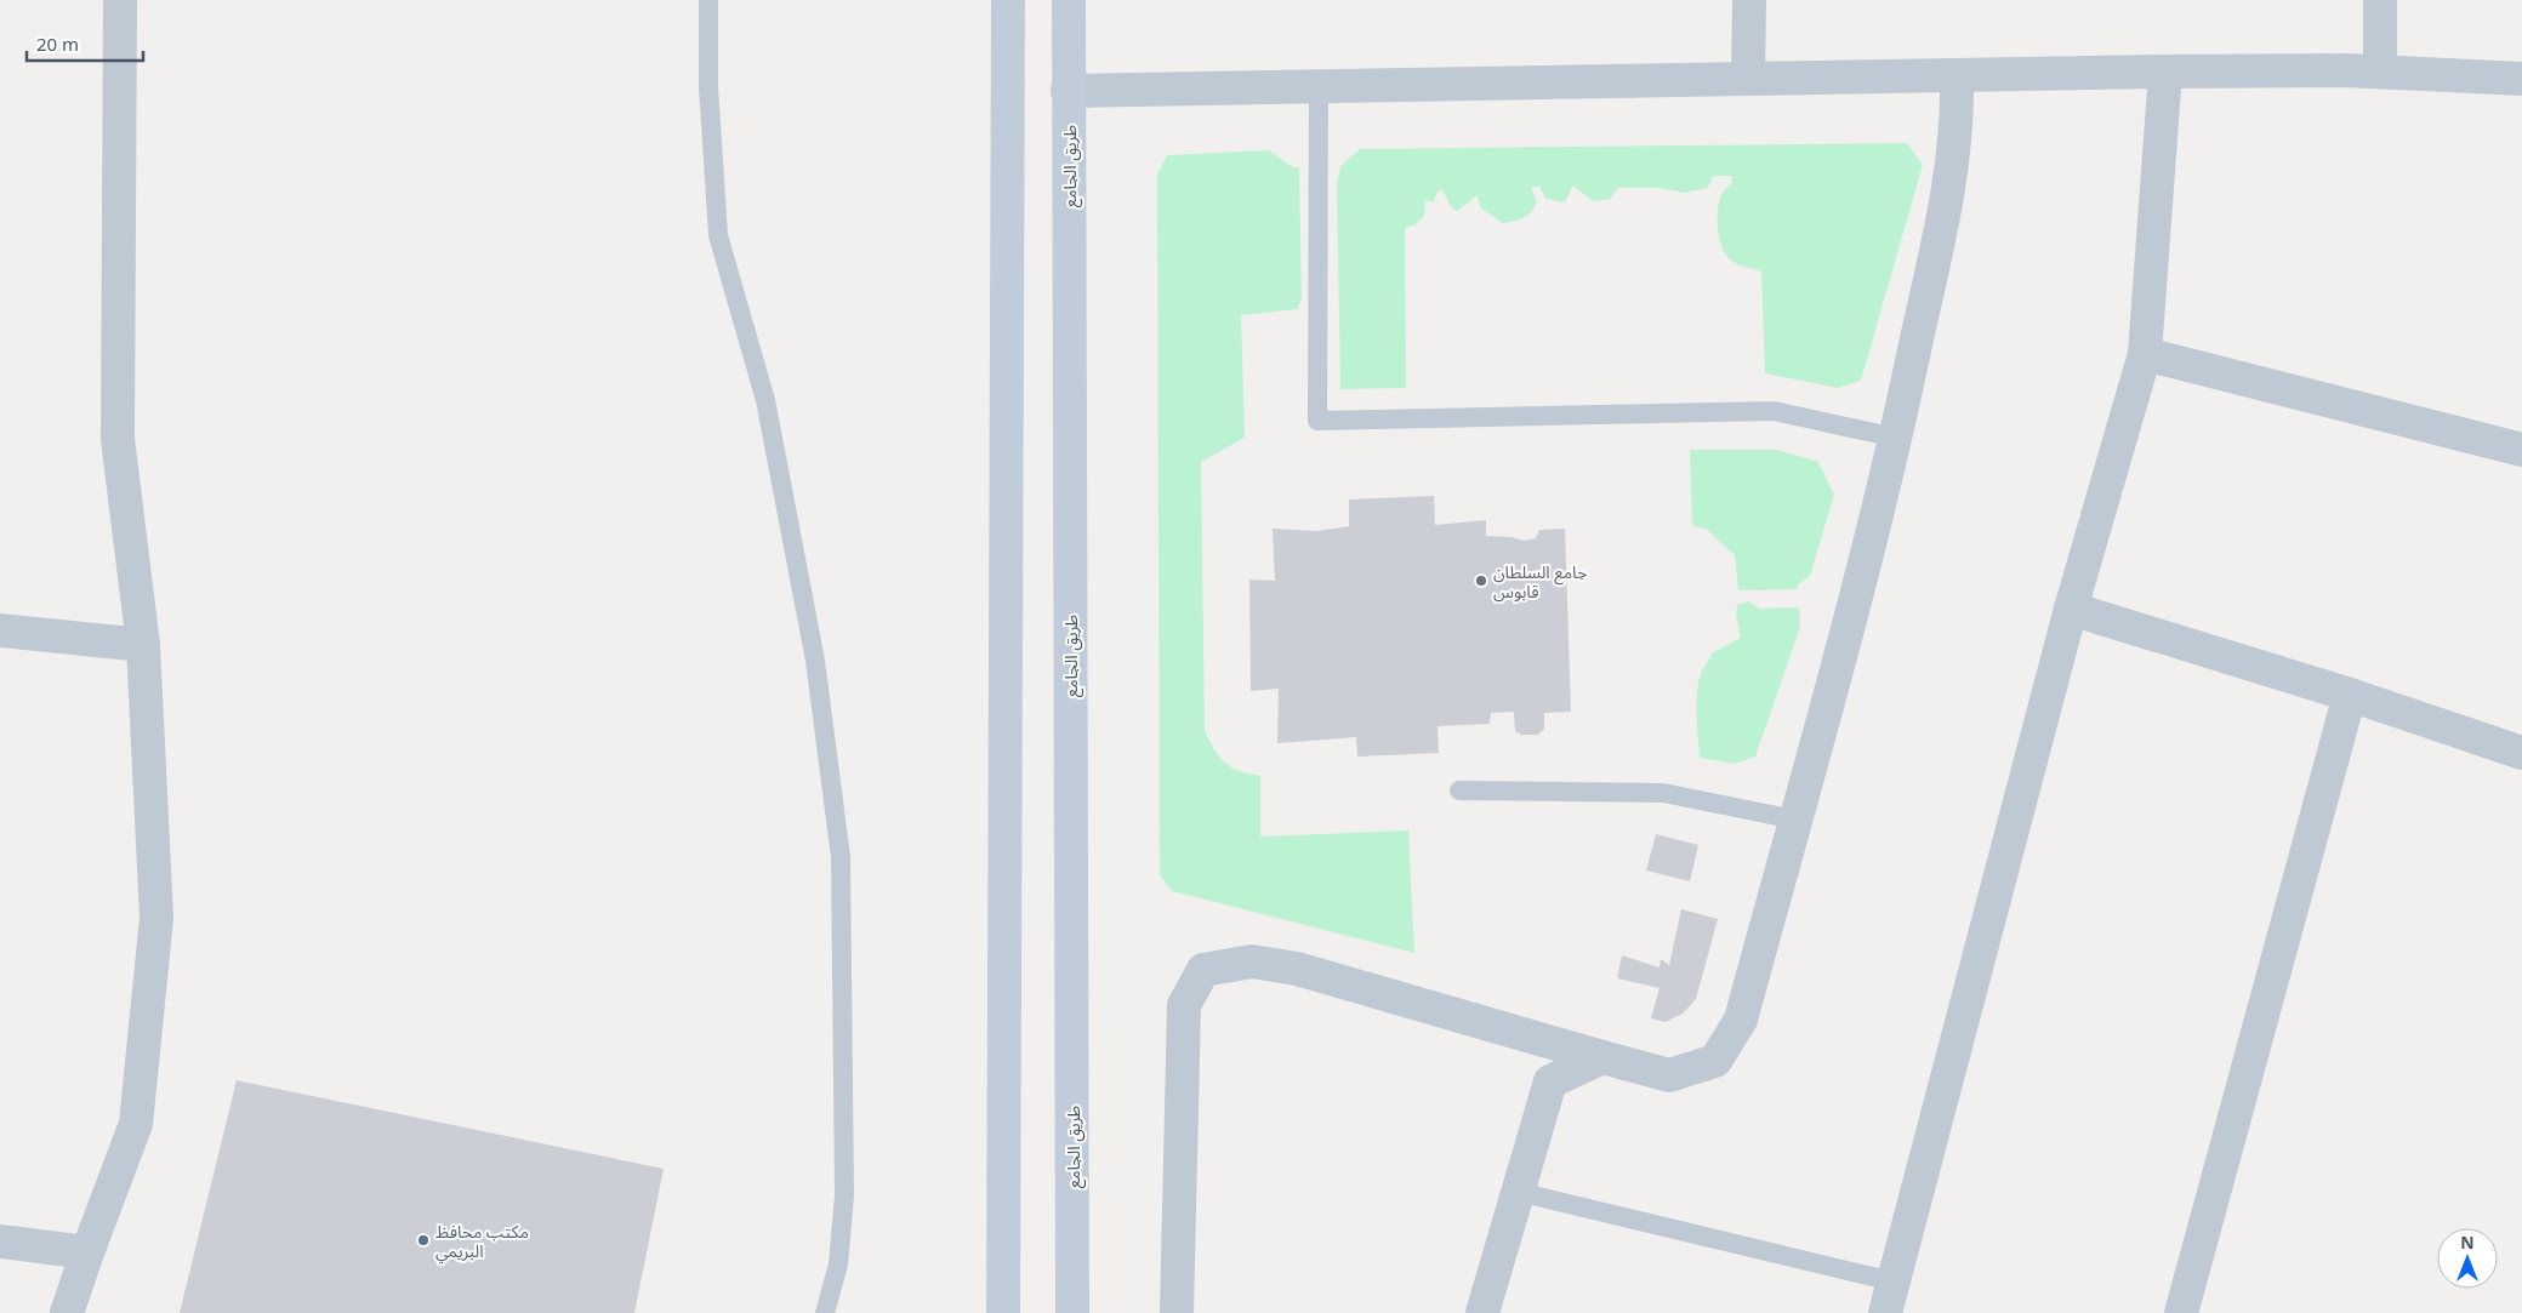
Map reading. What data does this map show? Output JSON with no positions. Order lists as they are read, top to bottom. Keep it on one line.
{"streets":{"main road":["طريق الجامع"]},"places":["جامع السلطان قابوس","مكتب محافظ البريمي"],"scale_bar":"20 m","north":"top"}
